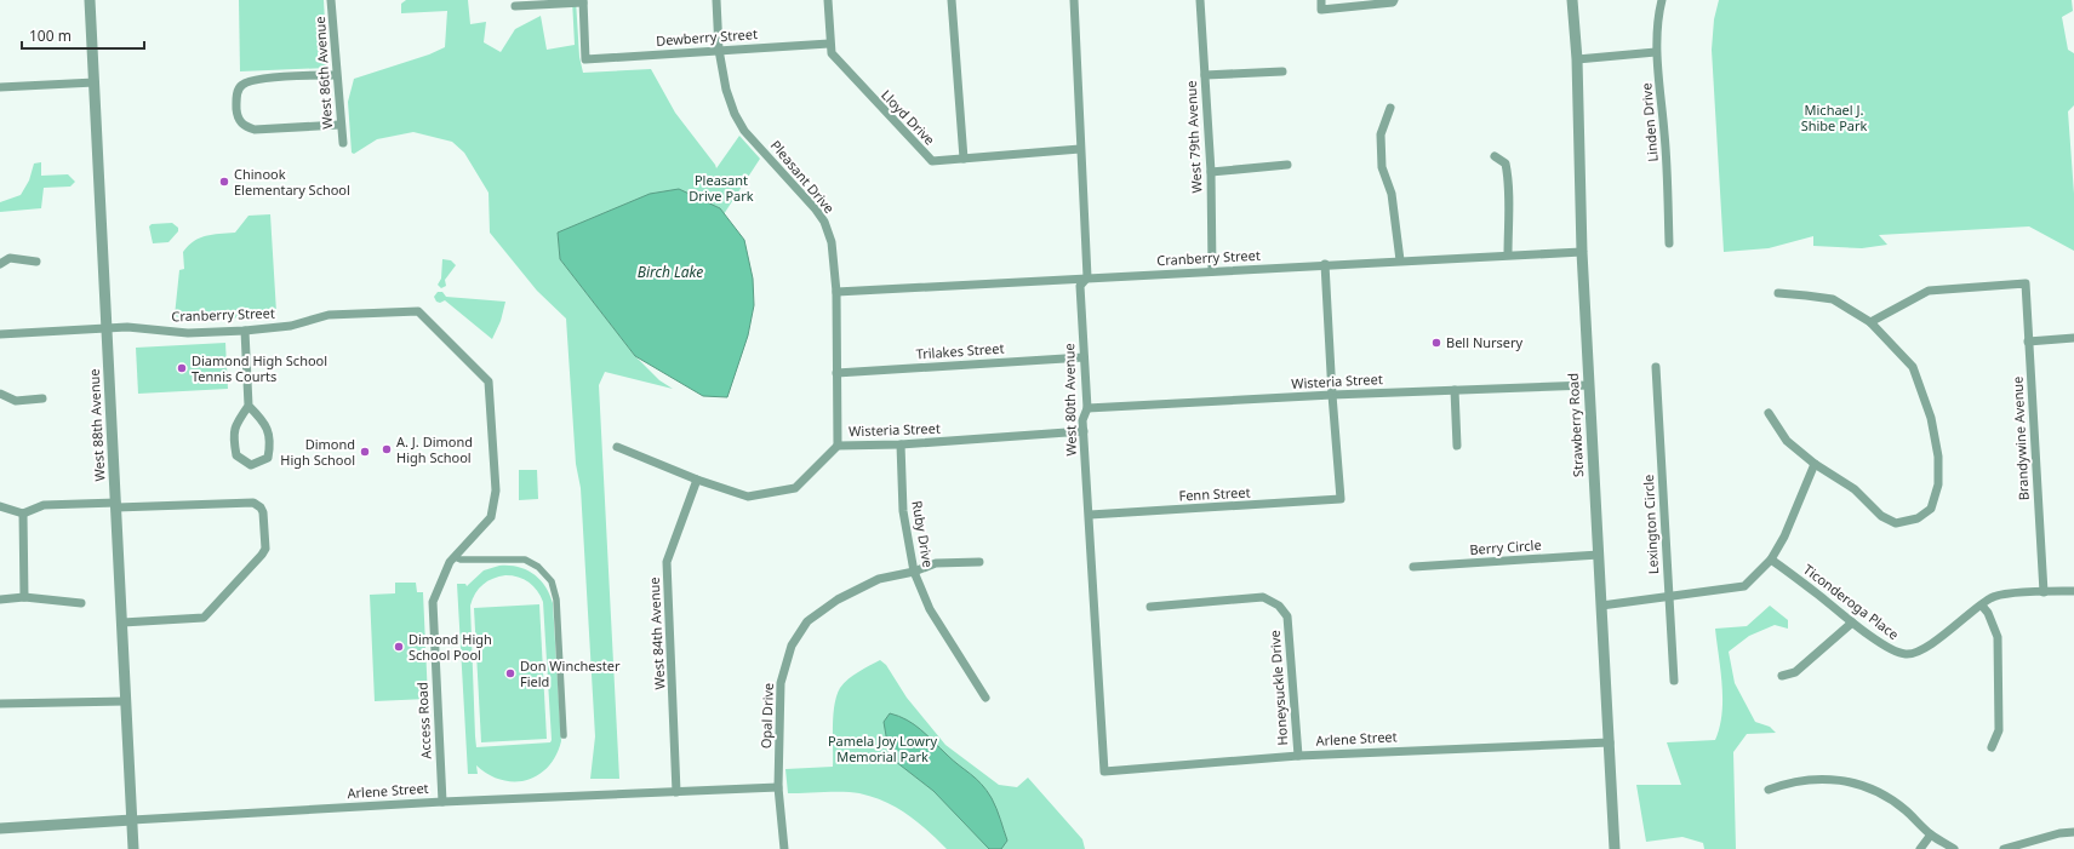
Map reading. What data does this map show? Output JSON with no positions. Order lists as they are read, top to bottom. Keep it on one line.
{"streets":{"street":["Dewberry Street","West 86th Avenue","Lloyd Drive","Linden Drive","West 79th Avenue","Pleasant Drive","Cranberry Street","Trilakes Street","Wisteria Street","West 80th Avenue","West 88th Avenue","Strawberry Road","Brandywine Avenue","Fenn Street","Lexington Circle","Ruby Drive","Berry Circle","Ticonderoga Place","West 84th Avenue","Honeysuckle Drive","Opal Drive","Access Road","Arlene Street"]},"crossings":[["Dewberry Street","Lloyd Drive"],["Dewberry Street","Pleasant Drive"],["Lloyd Drive","West 80th Avenue"],["West 79th Avenue","Cranberry Street"],["Pleasant Drive","Cranberry Street"],["Pleasant Drive","Trilakes Street"],["Pleasant Drive","Wisteria Street"],["Cranberry Street","West 80th Avenue"],["Cranberry Street","West 88th Avenue"],["Cranberry Street","Strawberry Road"],["Cranberry Street","Access Road"],["Trilakes Street","West 80th Avenue"],["Wisteria Street","West 80th Avenue"],["Wisteria Street","Strawberry Road"],["Wisteria Street","Fenn Street"],["Wisteria Street","Ruby Drive"],["Wisteria Street","West 84th Avenue"],["West 80th Avenue","Fenn Street"],["West 80th Avenue","Arlene Street"],["West 88th Avenue","Arlene Street"],["Strawberry Road","Berry Circle"],["Strawberry Road","Arlene Street"],["Brandywine Avenue","Ticonderoga Place"],["Ruby Drive","Opal Drive"],["West 84th Avenue","Arlene Street"],["Honeysuckle Drive","Arlene Street"],["Opal Drive","Arlene Street"],["Access Road","Arlene Street"]],"water":["Birch Lake"],"parks":["Michael J. Shibe Park","Pleasant Drive Park","Pamela Joy Lowry Memorial Park"],"places":["Chinook Elementary School","Bell Nursery","Diamond High School Tennis Courts","A. J. Dimond High School","Dimond High School","Dimond High School Pool","Don Winchester Field"],"scale_bar":"100 m"}
